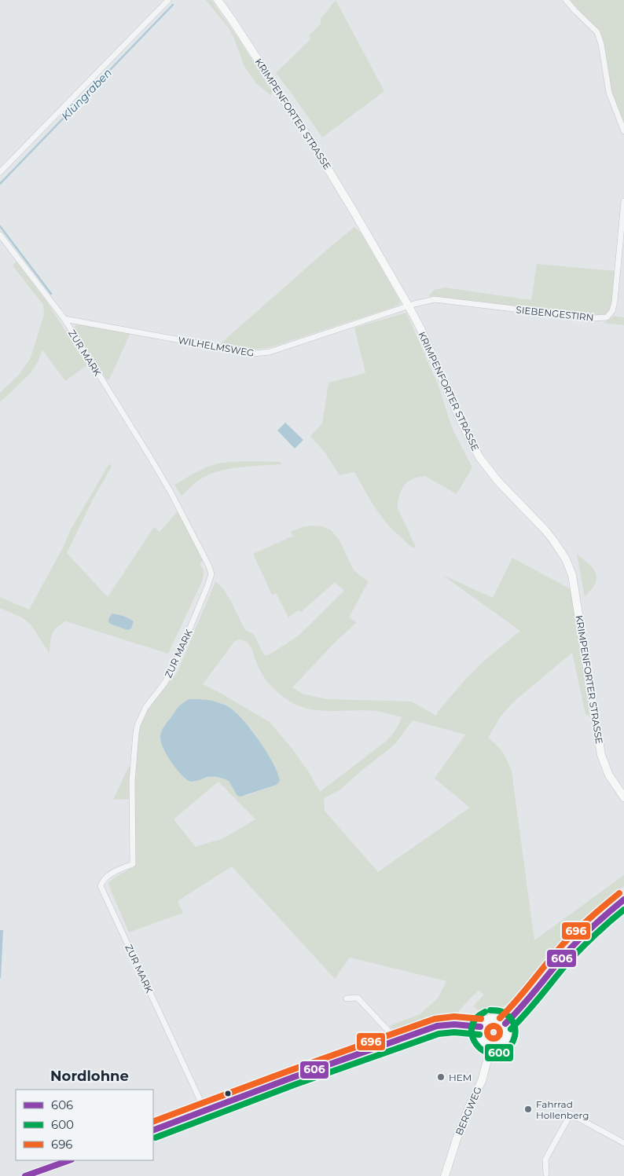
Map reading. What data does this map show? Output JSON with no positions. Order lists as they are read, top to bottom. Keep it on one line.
{"streets":{"street":["KRIMPENFORTER STRASSE","SIEBENGESTIRN","WILHELMSWEG","ZUR MARK","BERGWEG"]},"crossings":[["KRIMPENFORTER STRASSE","SIEBENGESTIRN"],["KRIMPENFORTER STRASSE","WILHELMSWEG"],["SIEBENGESTIRN","WILHELMSWEG"],["WILHELMSWEG","ZUR MARK"]],"districts":["Nordlohne"],"water":["Klüngraben"],"places":["HEM","Fahrrad Hollenberg"],"lines":["transit line 696","transit line 606","transit line 600"],"legend":["606","600","696"]}
